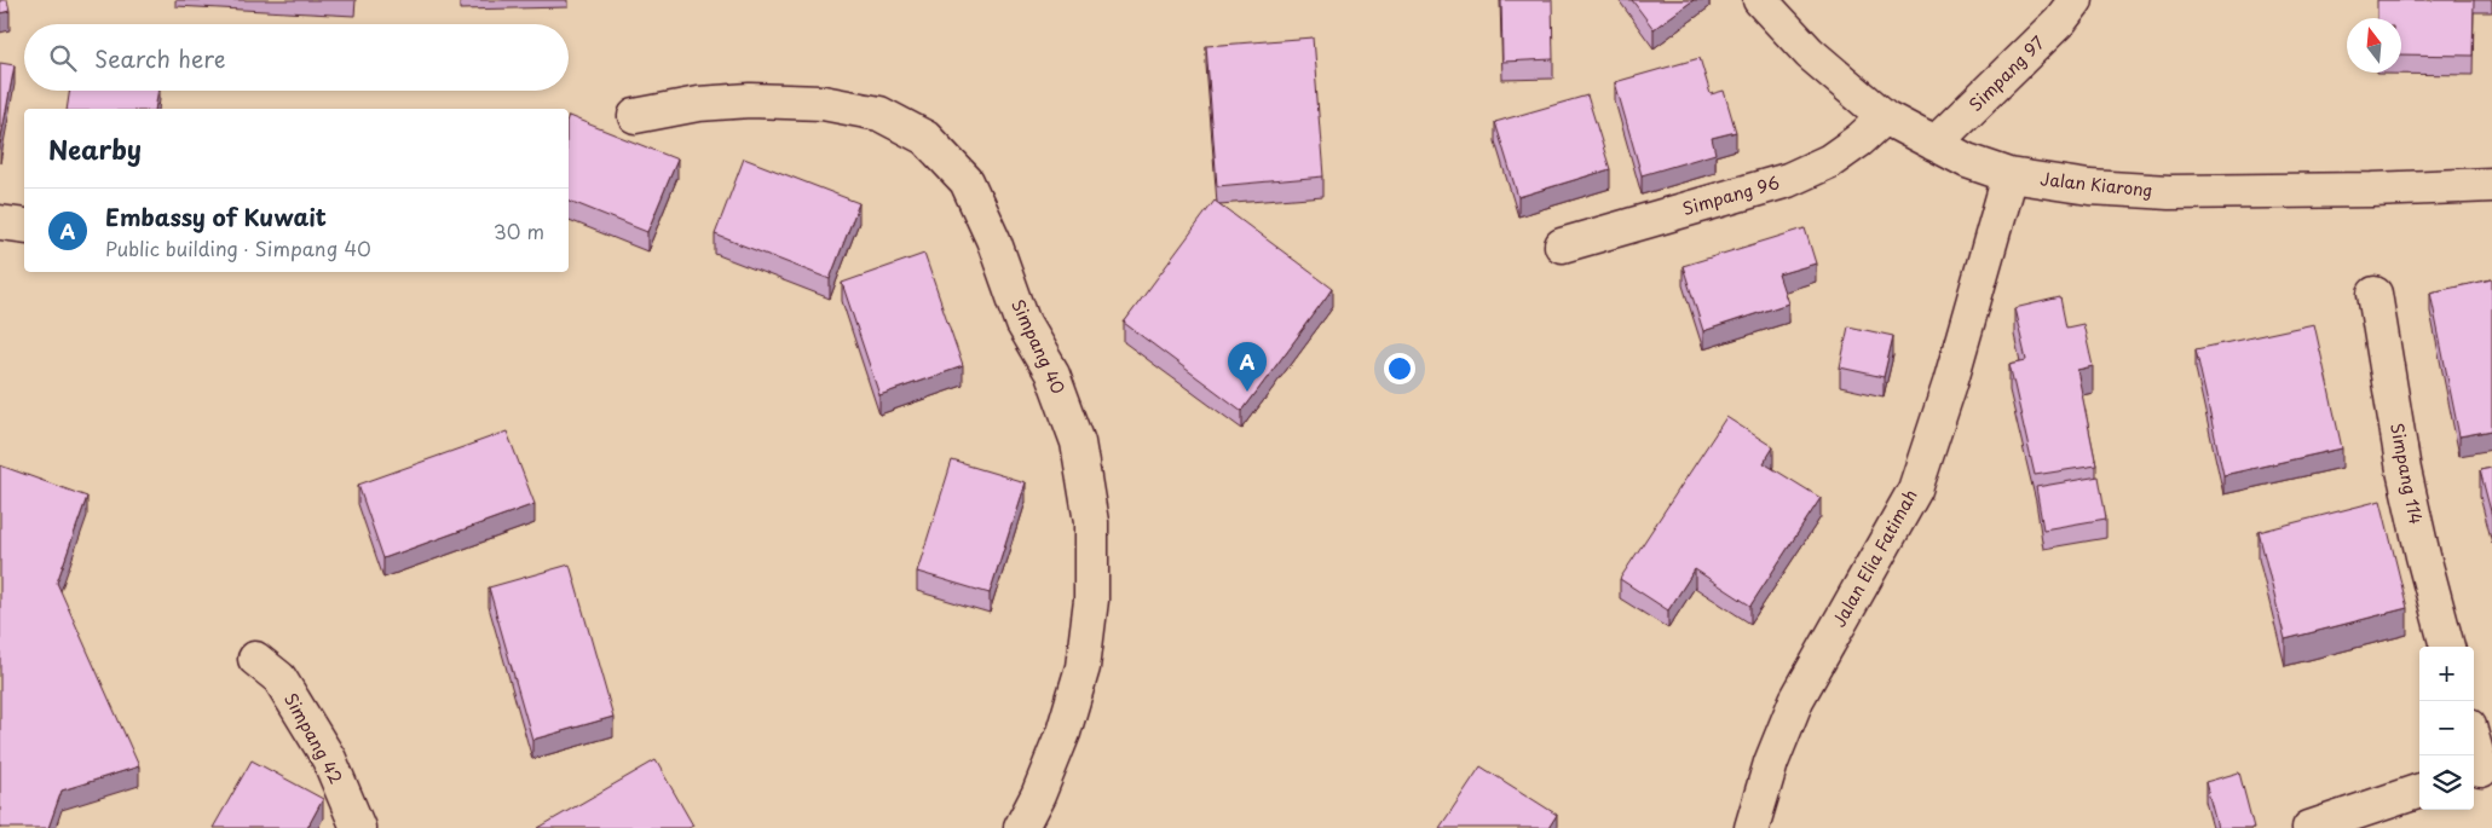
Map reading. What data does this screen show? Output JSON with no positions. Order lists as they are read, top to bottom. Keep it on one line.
{"streets":{"street":["Simpang 97","Jalan Kiarong","Simpang 96","Simpang 40","Simpang 114","Jalan Elia Fatimah","Simpang 42"]},"crossings":[["Simpang 97","Jalan Kiarong"],["Jalan Kiarong","Simpang 96"],["Jalan Kiarong","Jalan Elia Fatimah"]],"north":"top","page":{"search":"Search here","heading":"Nearby","list":[{"mark":"A","name":"Embassy of Kuwait","note":"Public building · Simpang 40","value":"30 m"}],"pins":"A","map_buttons":["+","−"]}}
